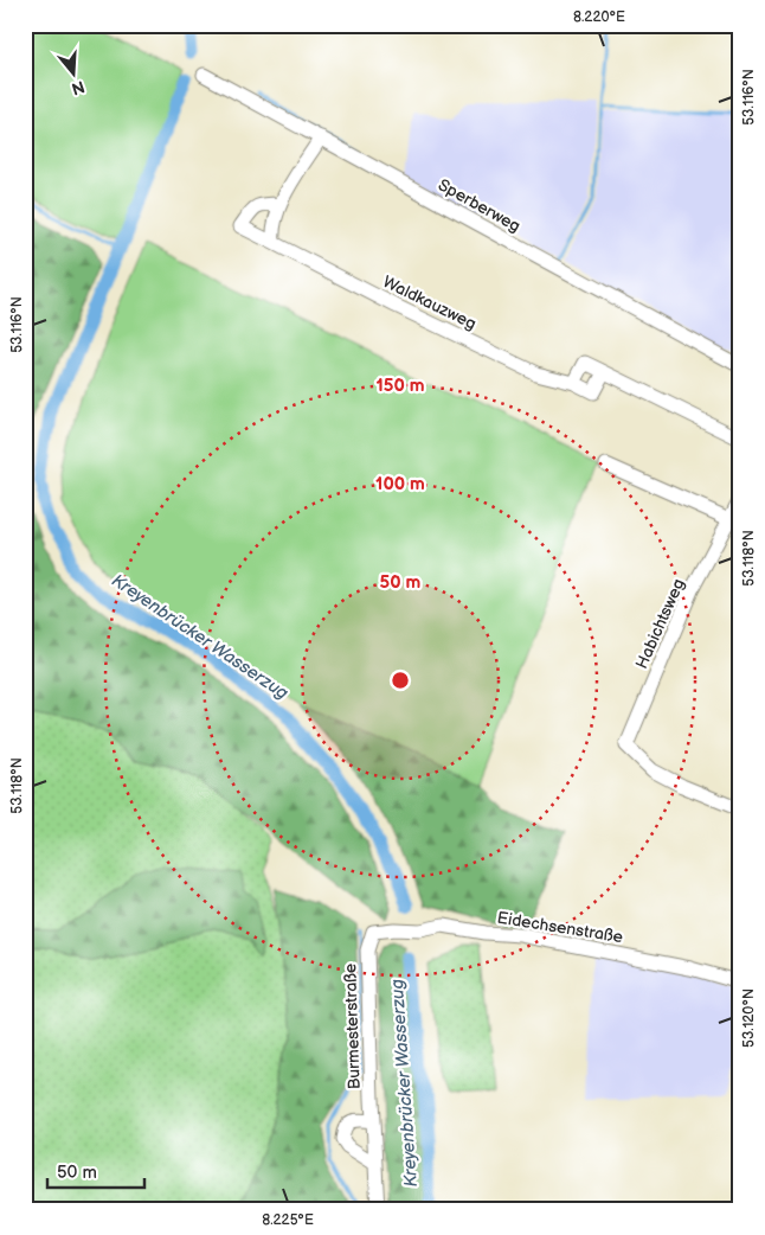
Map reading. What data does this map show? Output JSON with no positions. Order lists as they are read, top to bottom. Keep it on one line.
{"streets":{"street":["Sperberweg","Waldkauzweg","Habichtsweg","Eidechsenstraße","Burmesterstraße"]},"crossings":[["Eidechsenstraße","Burmesterstraße"]],"water":["Kreyenbrücker Wasserzug"],"scale_bar":"50 m","north":"bottom","coordinates":["8.220°E","53.116°N","53.118°N","53.120°N","8.225°E"],"rings":["150 m","100 m","50 m"]}
